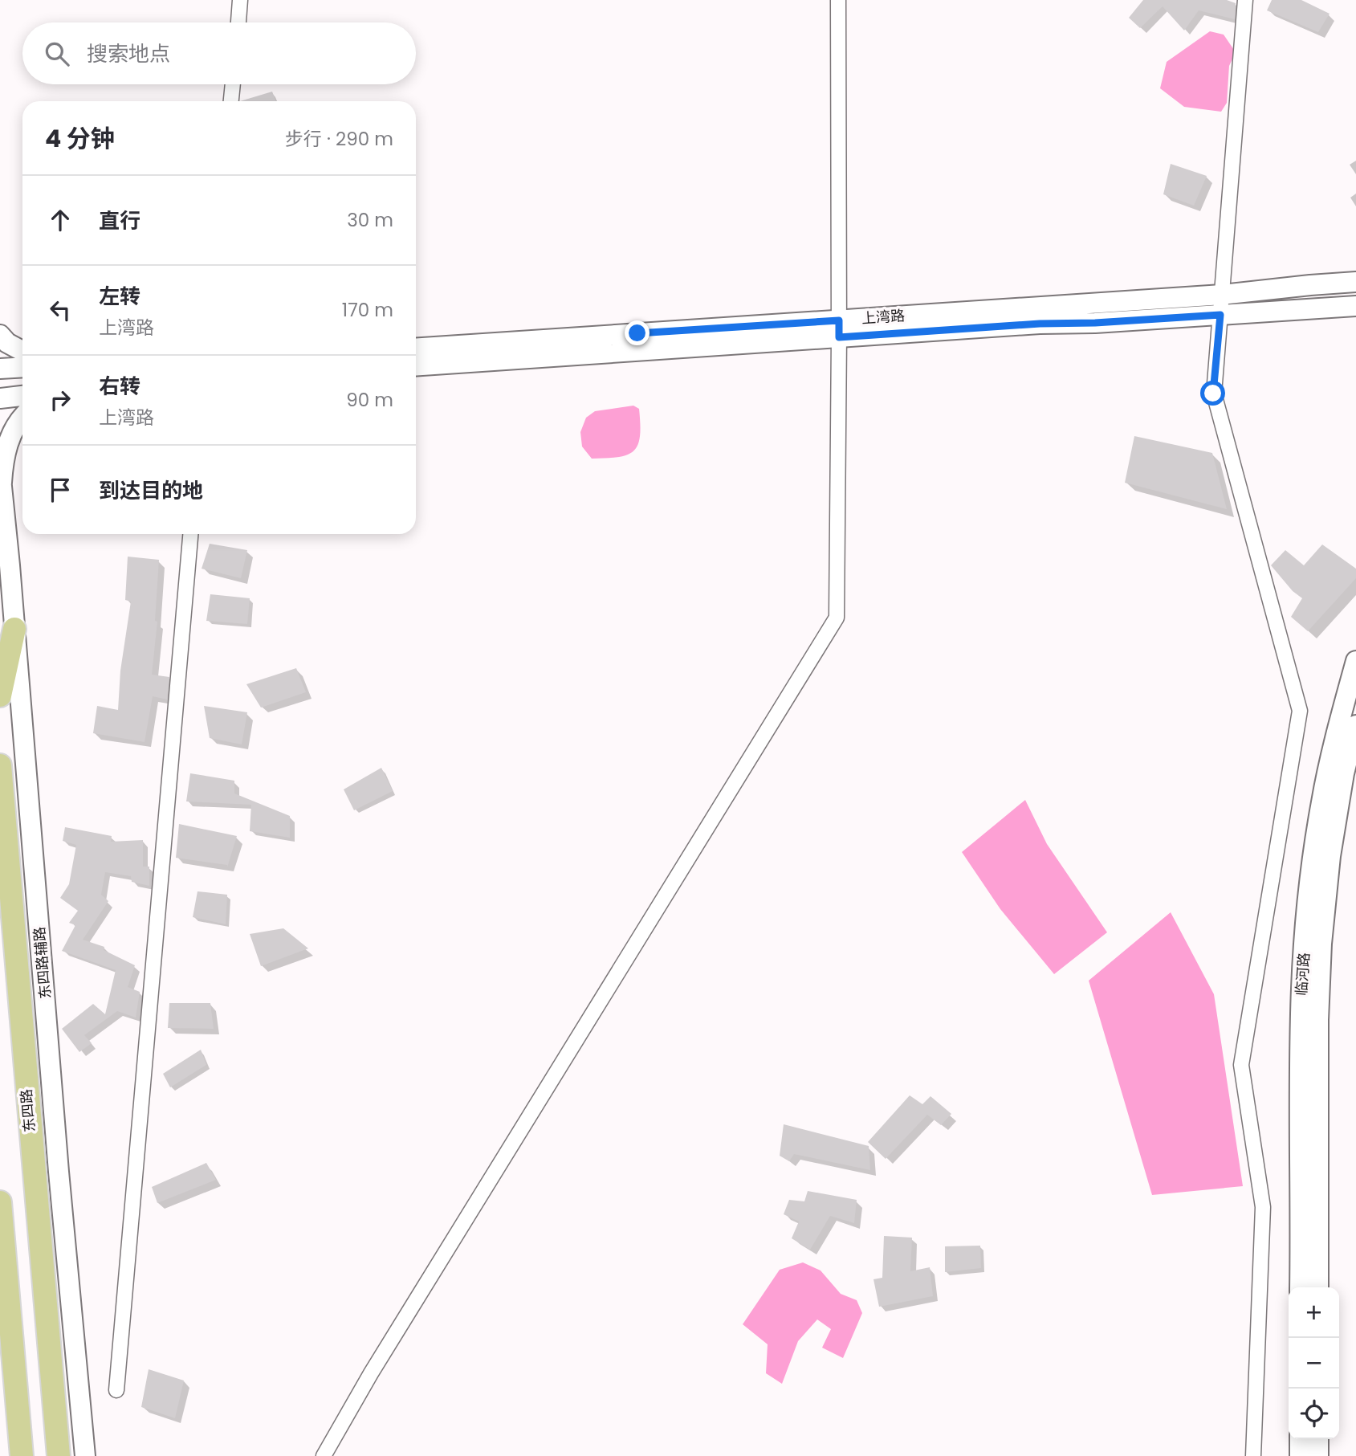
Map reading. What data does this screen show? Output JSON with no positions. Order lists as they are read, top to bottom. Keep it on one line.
{"streets":{"main road":["上湾路","东四路辅路","临河路","东四路"]},"page":{"search":"搜索地点","heading":["4 分钟","步行 · 290 m"],"list":[["直行","30 m"],["左转","上湾路","170 m"],["右转","上湾路","90 m"],"到达目的地"],"map_buttons":["+","−"]}}
